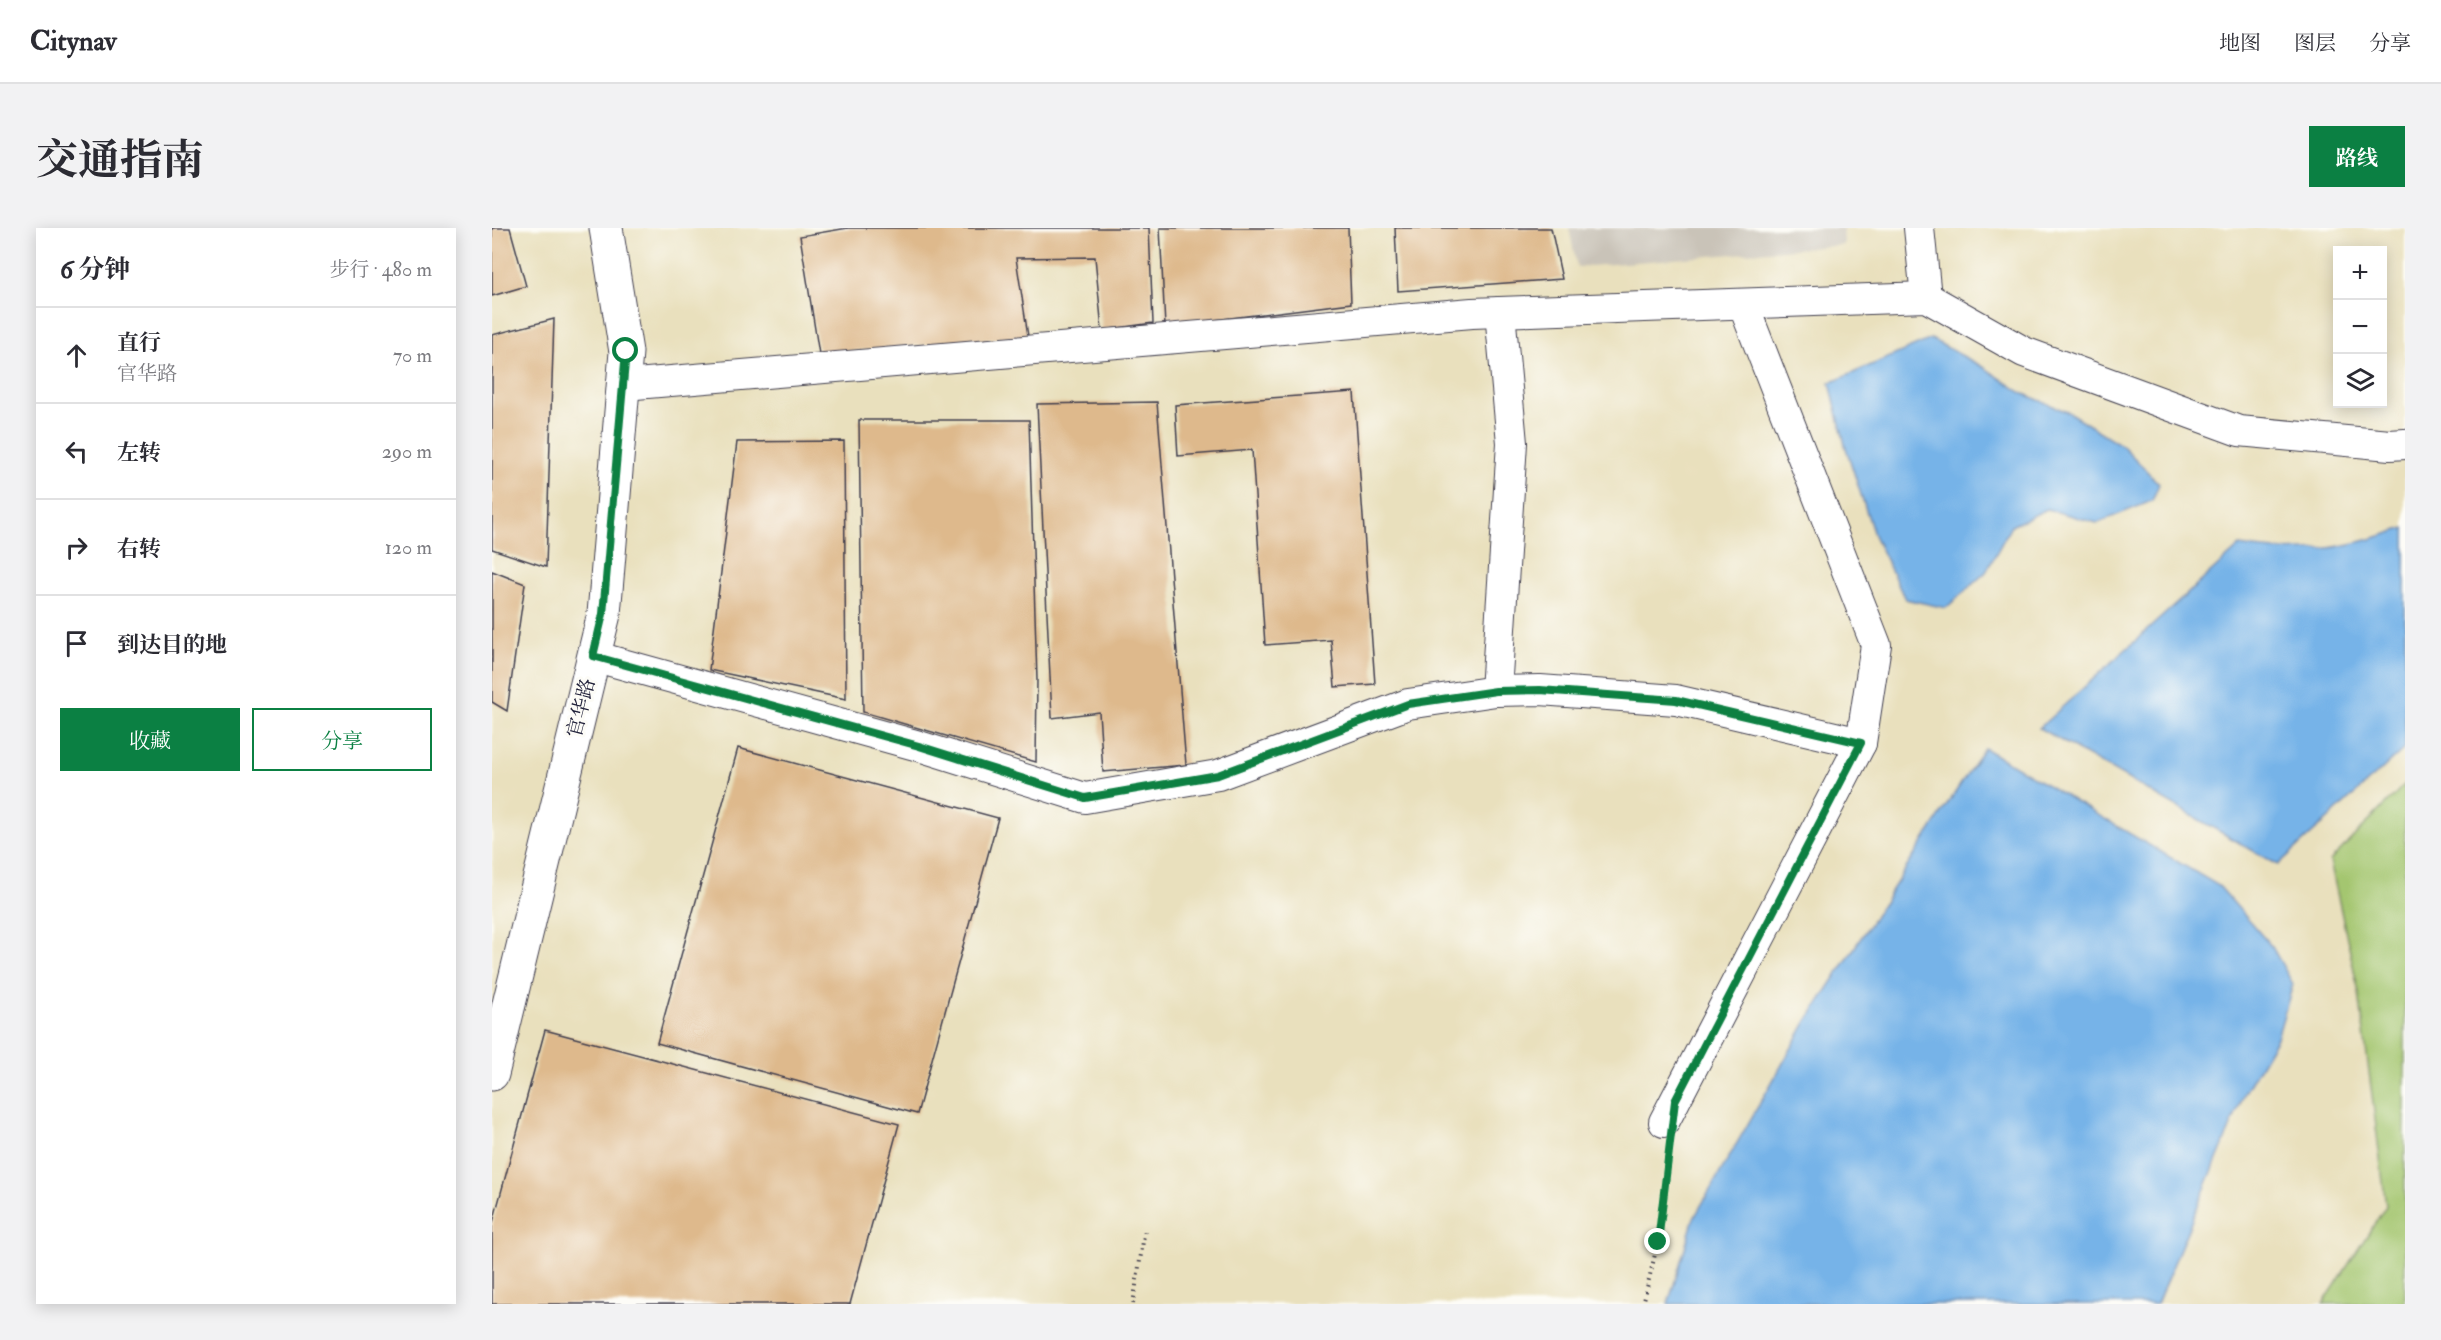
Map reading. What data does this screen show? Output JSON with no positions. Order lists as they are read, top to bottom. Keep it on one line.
{"streets":{"main road":["官华路"]},"page":{"header":"Citynav","nav":["地图","图层","分享"],"title":"交通指南","buttons":["路线",["收藏","分享"]],"heading":["6 分钟","步行 · 480 m"],"map_buttons":["+","−"],"list":[["直行","官华路","70 m"],["左转","290 m"],["右转","120 m"],"到达目的地"]}}
